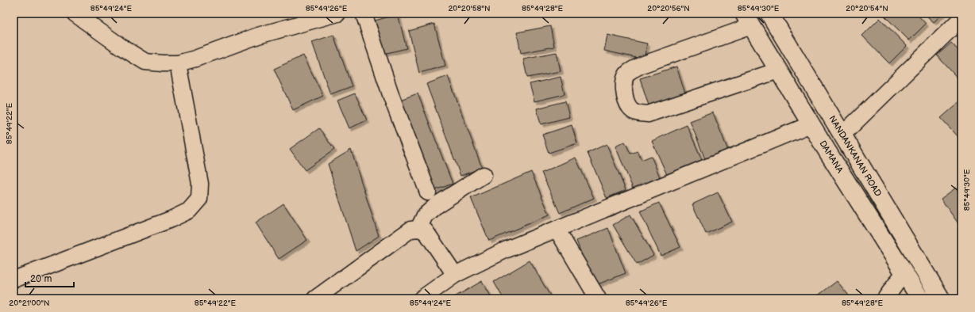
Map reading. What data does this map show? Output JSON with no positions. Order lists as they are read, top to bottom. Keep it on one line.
{"streets":{"main road":["NANDANKANAN ROAD","DAMANA"]},"scale_bar":"20 m","coordinates":["85°49'24\"E","85°49'26\"E","20°20'58\"N","85°49'28\"E","20°20'56\"N","85°49'30\"E","20°20'54\"N","85°49'22\"E","20°21'00\"N"]}
